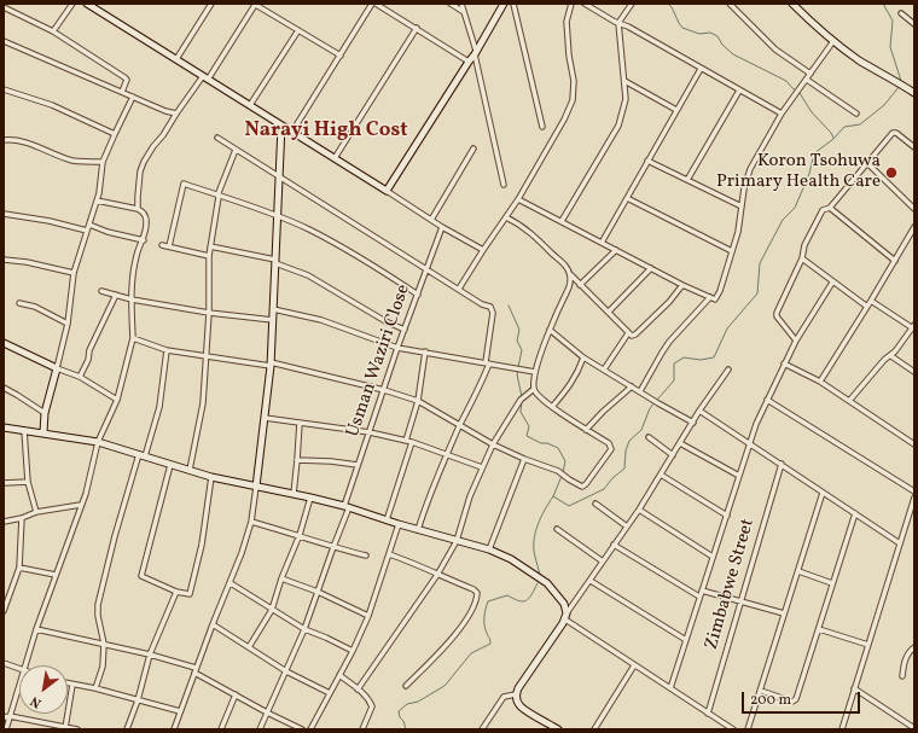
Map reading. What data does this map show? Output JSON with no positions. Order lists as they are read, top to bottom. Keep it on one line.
{"streets":{"street":["Usman Waziri Close","Zimbabwe Street"]},"districts":["Narayi High Cost"],"places":["Koron Tsohuwa Primary Health Care"],"scale_bar":"200 m","north":"bottom left"}
